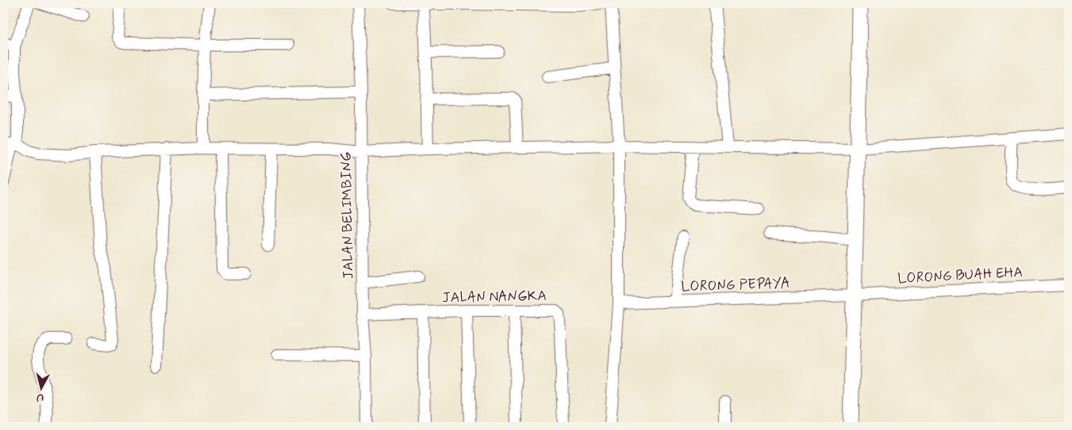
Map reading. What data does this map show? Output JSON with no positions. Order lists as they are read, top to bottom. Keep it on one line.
{"streets":{"street":["JALAN BELIMBING","LORONG BUAH EHA","LORONG PEPAYA","JALAN NANGKA"]},"crossings":[["JALAN BELIMBING","JALAN NANGKA"],["LORONG BUAH EHA","LORONG PEPAYA"]],"north":"bottom"}
